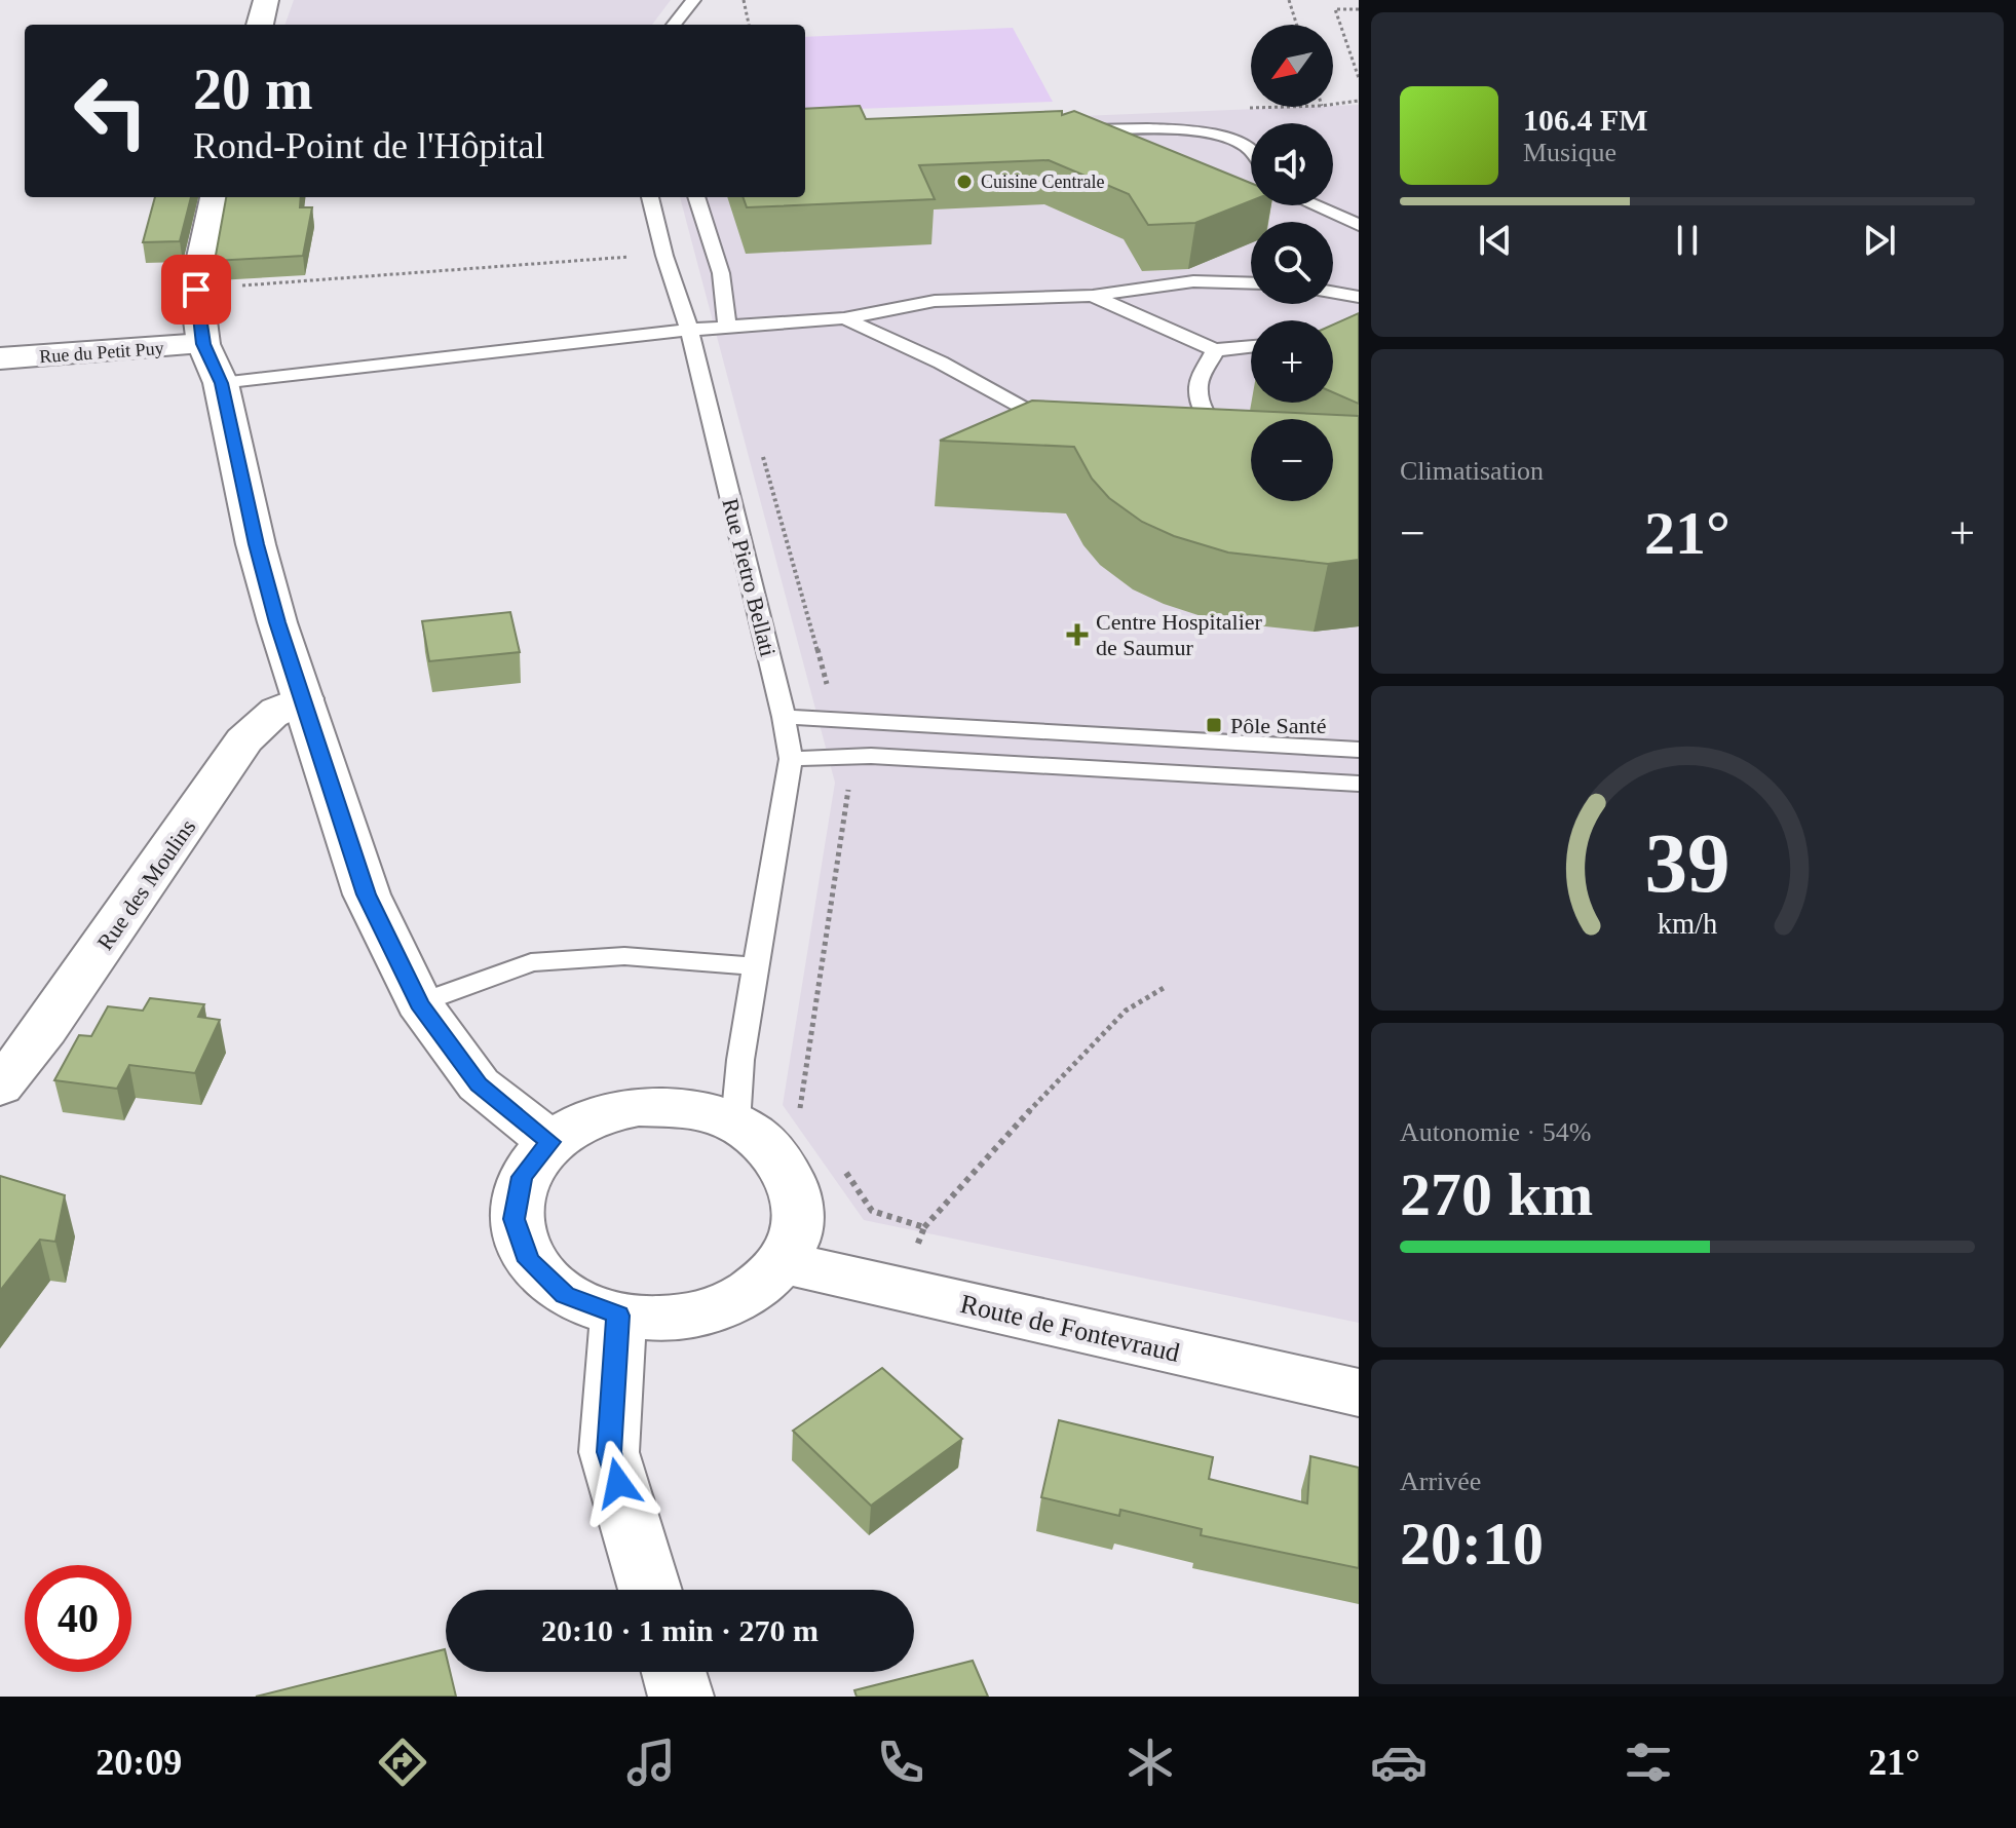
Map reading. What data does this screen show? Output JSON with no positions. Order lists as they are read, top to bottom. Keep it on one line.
{"streets":{"street":["Rue du Petit Puy","Rue des Moulins","Route de Fontevraud"],"lane":["Rue Pietro Bellati"]},"crossings":[["Rue Pietro Bellati","Route de Fontevraud"]],"places":{"other":["Cuisine Centrale"],"health":["Centre Hospitalier de Saumur"],"transit":["Pôle Santé"]},"north":"bottom left","page":{"map_buttons":["+","−"],"turn":["20 m","Rond-Point de l'Hôpital"],"song":["106.4 FM","Musique"],"tile":["Climatisation",["Autonomie · 54%","270 km"],["Arrivée","20:10"]],"heat":["−","21°","+"],"limit":"40","trip":"20:10 · 1 min · 270 m","tabs":["20:09","21°"],"gauge":["39","km/h"]}}
